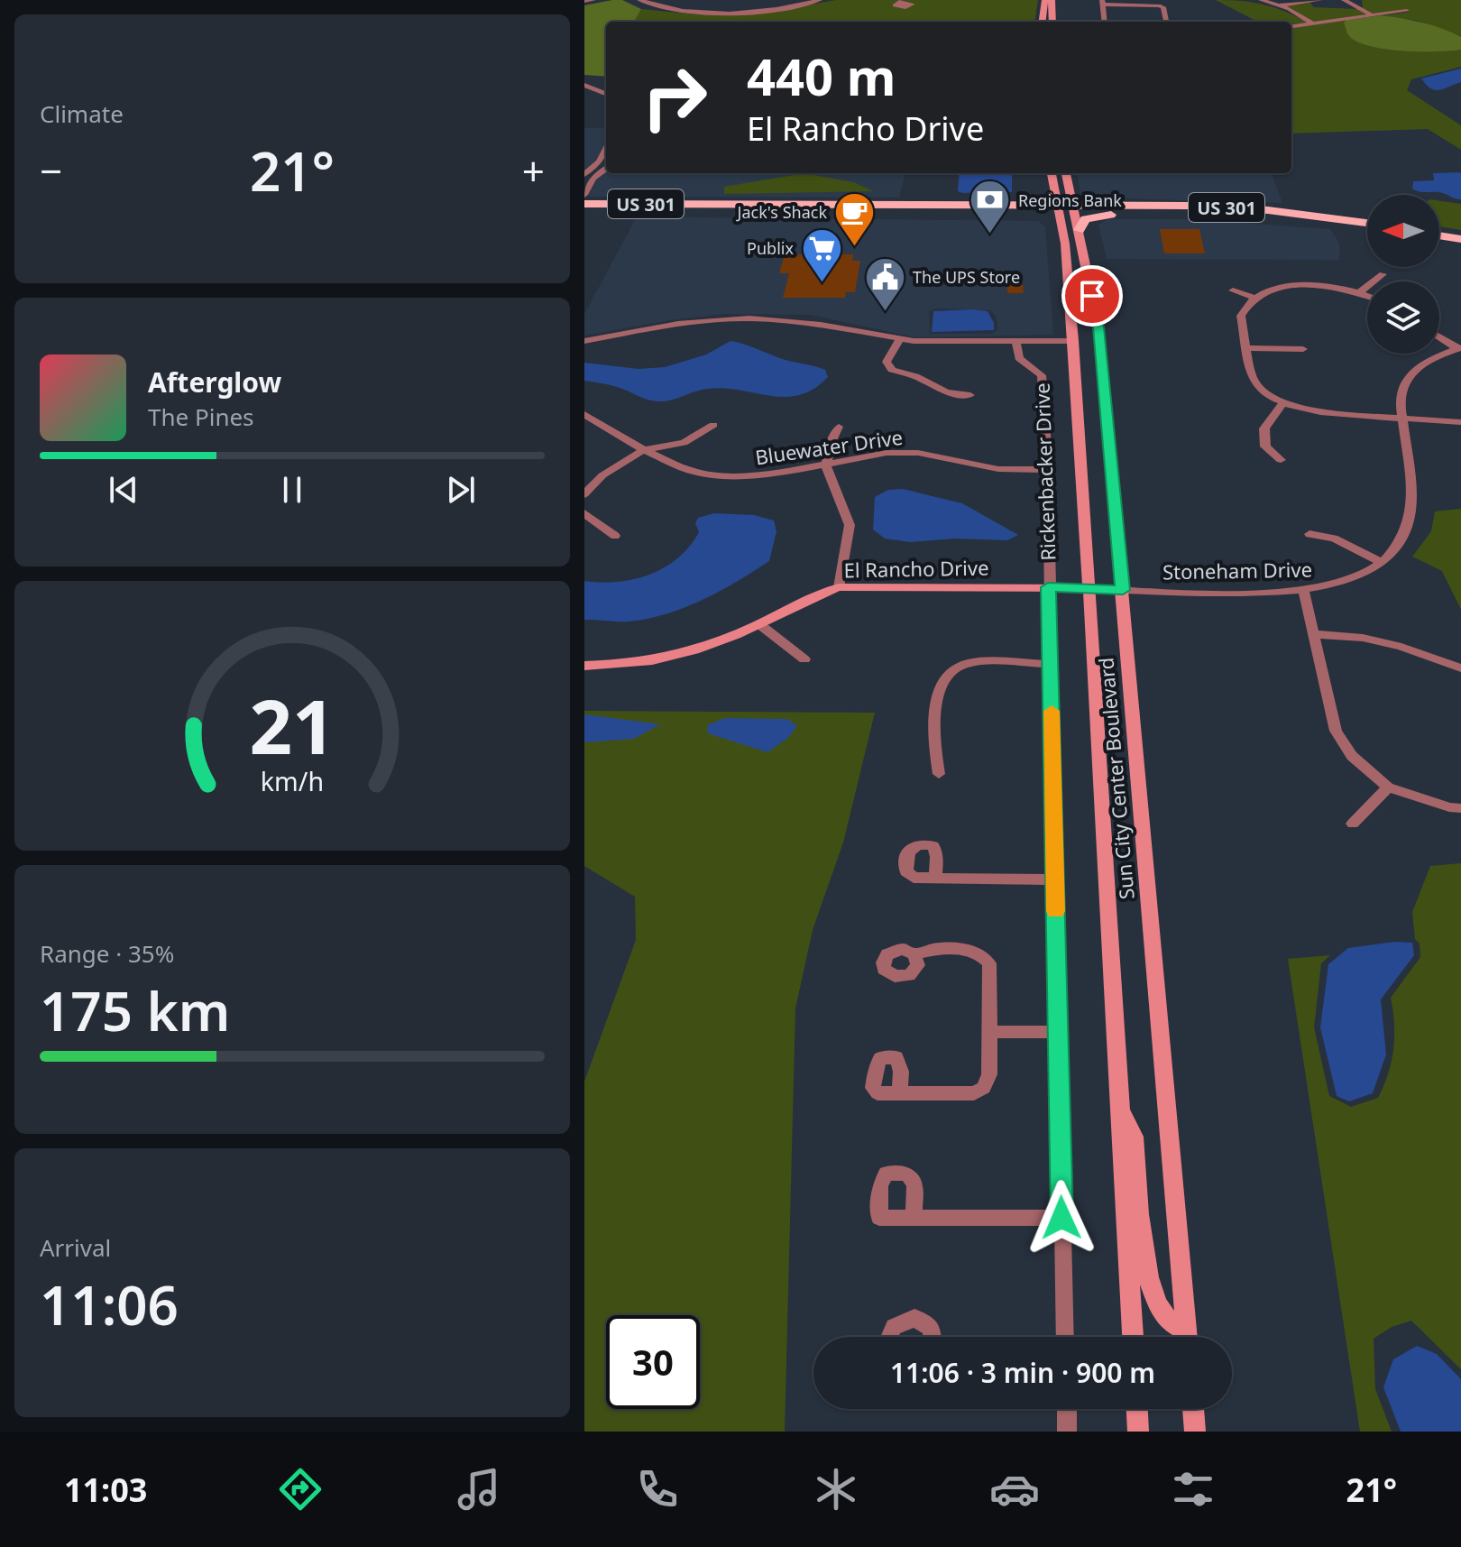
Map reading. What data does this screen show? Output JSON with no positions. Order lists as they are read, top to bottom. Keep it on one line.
{"streets":{"main road":["US 301","El Rancho Drive","Sun City Center Boulevard"],"street":["Bluewater Drive","Rickenbacker Drive","Stoneham Drive"]},"crossings":[["US 301","Sun City Center Boulevard"],["Bluewater Drive","Rickenbacker Drive"],["Rickenbacker Drive","El Rancho Drive"],["El Rancho Drive","Stoneham Drive"],["El Rancho Drive","Sun City Center Boulevard"],["Stoneham Drive","Sun City Center Boulevard"]],"places":{"bank":["Regions Bank"],"cafe":["Jack's Shack"],"supermarket":["Publix"],"public building":["The UPS Store"]},"north":"left","page":{"tile":["Climate",["Range · 35%","175 km"],["Arrival","11:06"]],"turn":["440 m","El Rancho Drive"],"heat":["−","21°","+"],"song":["Afterglow","The Pines"],"limit":"30","trip":"11:06 · 3 min · 900 m","tabs":["11:03","21°"],"gauge":["21","km/h"]}}
